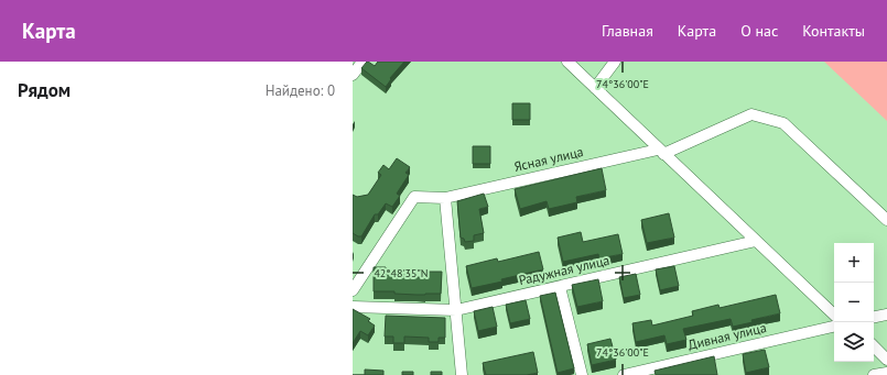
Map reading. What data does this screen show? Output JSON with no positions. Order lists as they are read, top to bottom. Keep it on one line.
{"streets":{"street":["Ясная улица","Радужная улица","Дивная улица"]},"page":{"header":"Карта","nav":["Главная","Карта","О нас","Контакты"],"heading":["Рядом","Найдено: 0"],"map_buttons":["+","−"]},"coordinates":["74°36'00\"E","42°48'35\"N"]}
